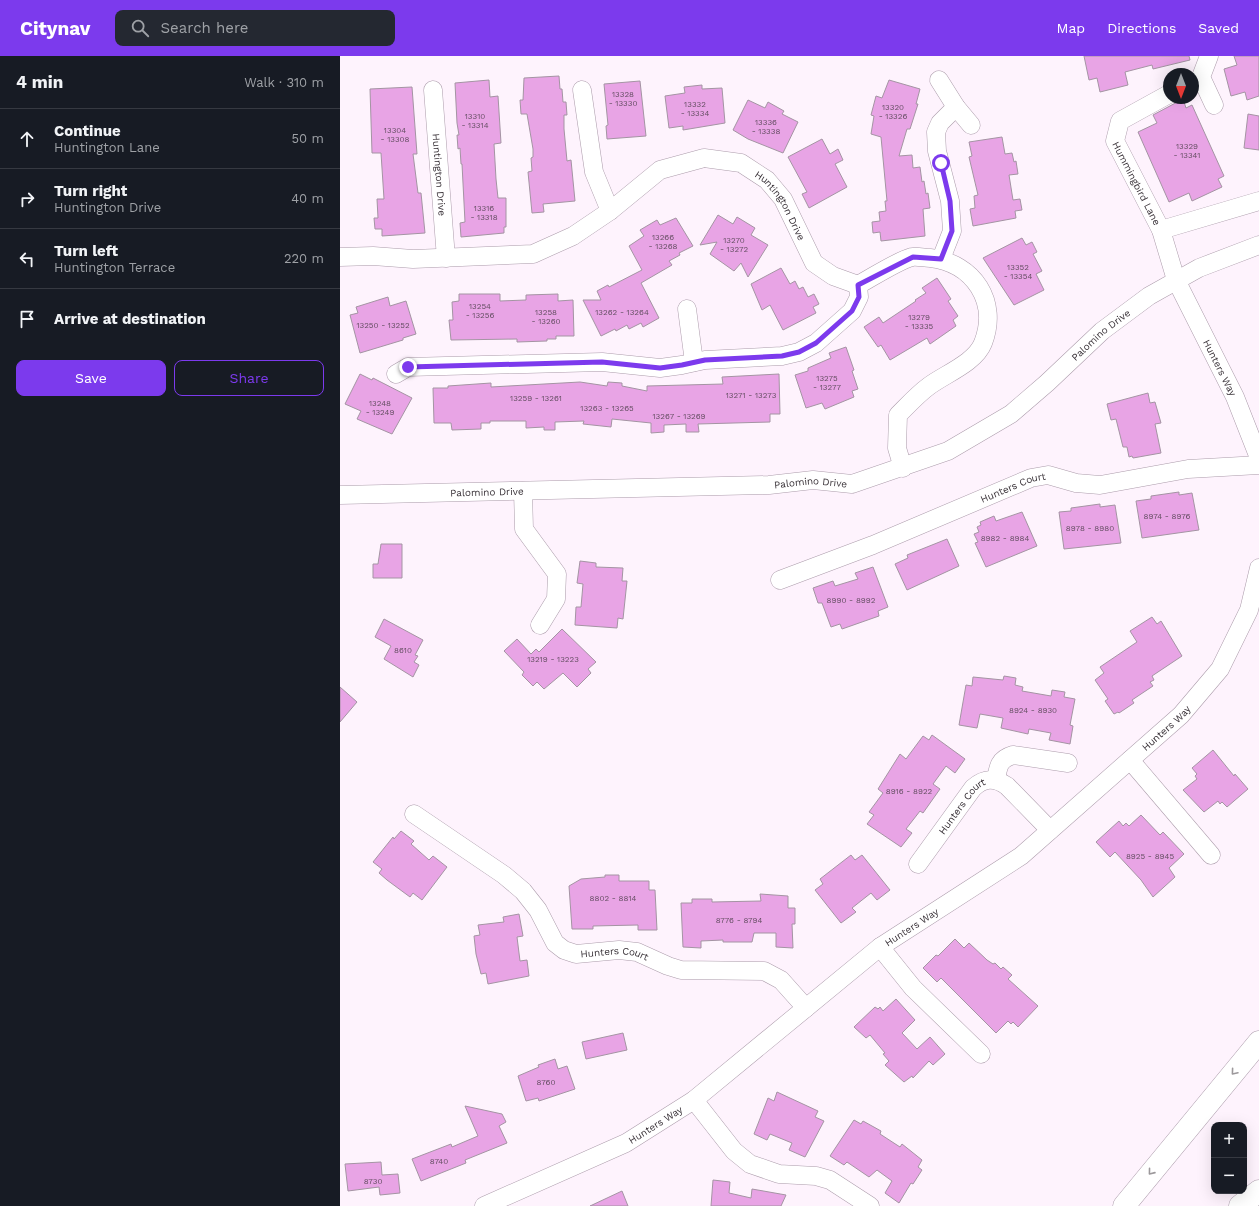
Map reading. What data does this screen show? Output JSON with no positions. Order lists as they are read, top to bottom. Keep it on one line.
{"streets":{"street":["Huntington Drive","Hummingbird Lane","Palomino Drive","Hunters Way","Hunters Court"]},"crossings":[["Palomino Drive","Hunters Way"],["Hunters Way","Hunters Court"]],"house_numbers":["13328 - 13330","13332 - 13334","13320 - 13326","13310 - 13314","13336 - 13338","13304 - 13308","13329 - 13341","13316 - 13318","13266 - 13268","13270 - 13272","13352 - 13354","13254 - 13256","13258 - 13260","13262 - 13264","13279 - 13335","13250 - 13252","13275 - 13277","13271 - 13273","13259 - 13261","13248 - 13249","13263 - 13265","13267 - 13269","8974 - 8976","8978 - 8980","8982 - 8984","8990 - 8992","8610","13219 - 13223","8924 - 8930","8916 - 8922","8925 - 8945","8802 - 8814","8776 - 8794","8760","8740","8730"],"north":"bottom","page":{"header":"Citynav","search":"Search here","nav":["Map","Directions","Saved"],"heading":["4 min","Walk · 310 m"],"list":[["Continue","Huntington Lane","50 m"],["Turn right","Huntington Drive","40 m"],["Turn left","Huntington Terrace","220 m"],"Arrive at destination"],"buttons":["Save","Share"],"map_buttons":["+","−"]}}
